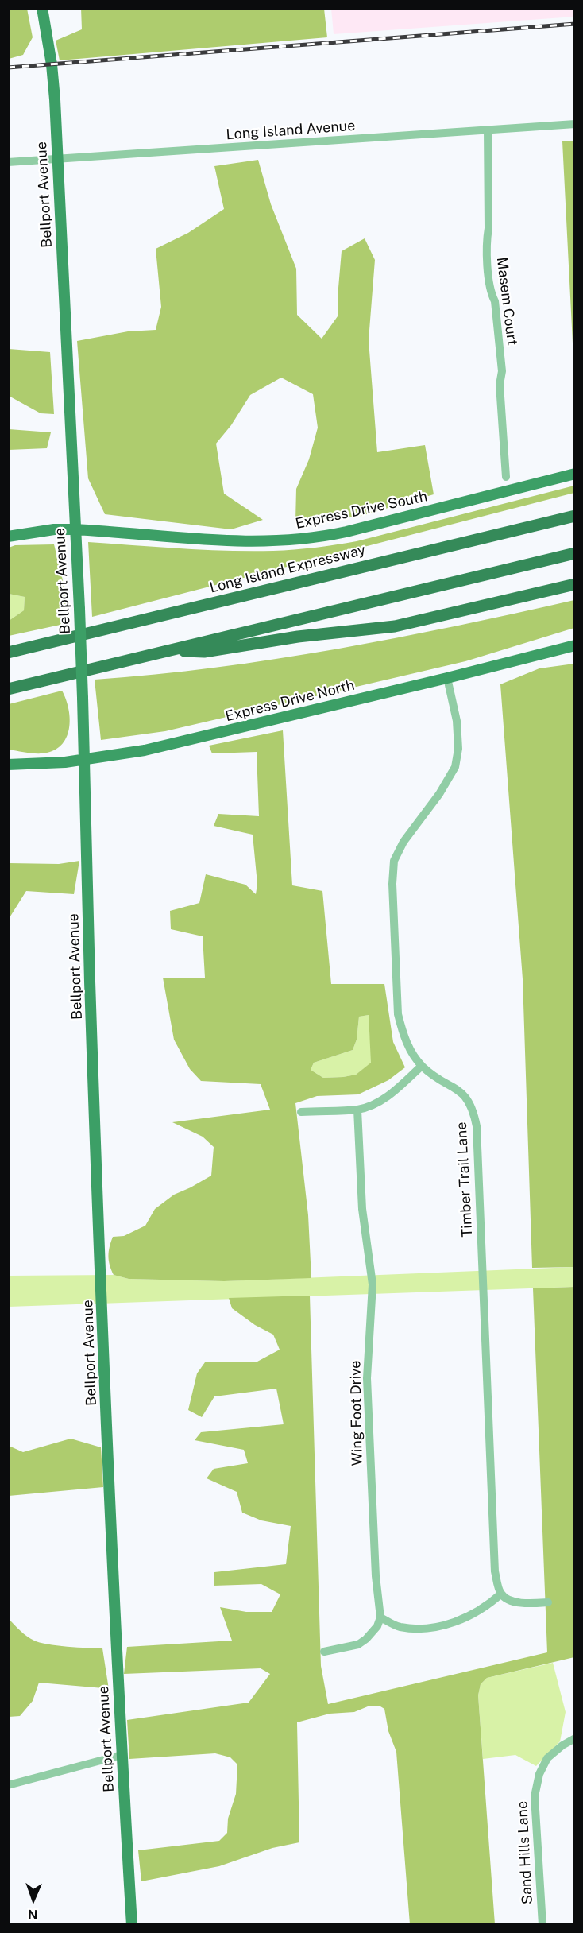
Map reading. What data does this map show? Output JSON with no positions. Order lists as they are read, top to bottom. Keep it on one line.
{"streets":{"highway":["Long Island Expressway"],"main road":["Bellport Avenue","Express Drive South","Express Drive North"],"street":["Long Island Avenue","Masem Court","Timber Trail Lane","Wing Foot Drive","Sand Hills Lane"]},"crossings":[["Long Island Avenue","Bellport Avenue"],["Long Island Avenue","Masem Court"],["Bellport Avenue","Express Drive South"],["Bellport Avenue","Express Drive North"],["Express Drive North","Timber Trail Lane"]],"north":"bottom"}
